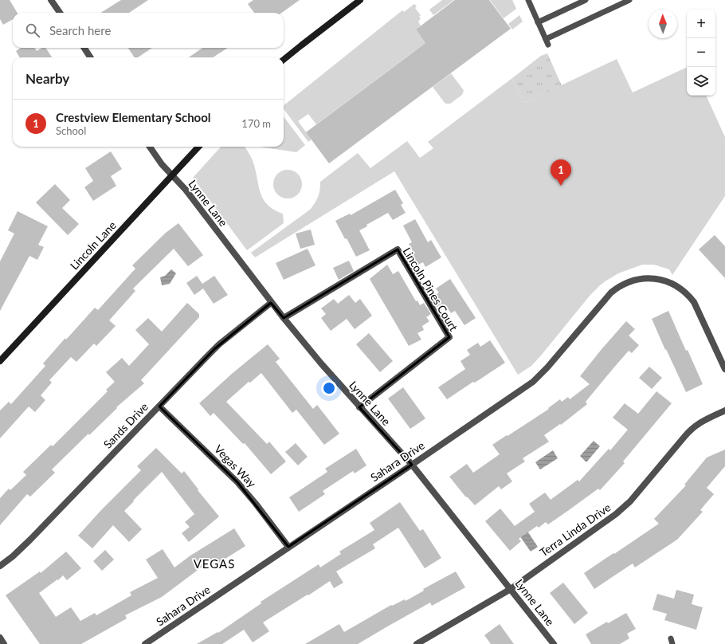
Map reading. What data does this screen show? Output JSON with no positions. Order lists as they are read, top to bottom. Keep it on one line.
{"streets":{"street":["Lynne Lane","Lincoln Lane","Lincoln Pines Court","Sands Drive","Sahara Drive","Vegas Way","Terra Linda Drive"]},"crossings":[["Lynne Lane","Lincoln Lane"],["Lynne Lane","Lincoln Pines Court"],["Lynne Lane","Sands Drive"],["Lynne Lane","Sahara Drive"],["Lynne Lane","Terra Linda Drive"],["Sands Drive","Vegas Way"],["Sahara Drive","Vegas Way"]],"districts":["VEGAS"],"north":"top","page":{"map_buttons":["+","−"],"search":"Search here","heading":"Nearby","list":[{"mark":"1","name":"Crestview Elementary School","note":"School","value":"170 m"}],"pins":"1"}}
